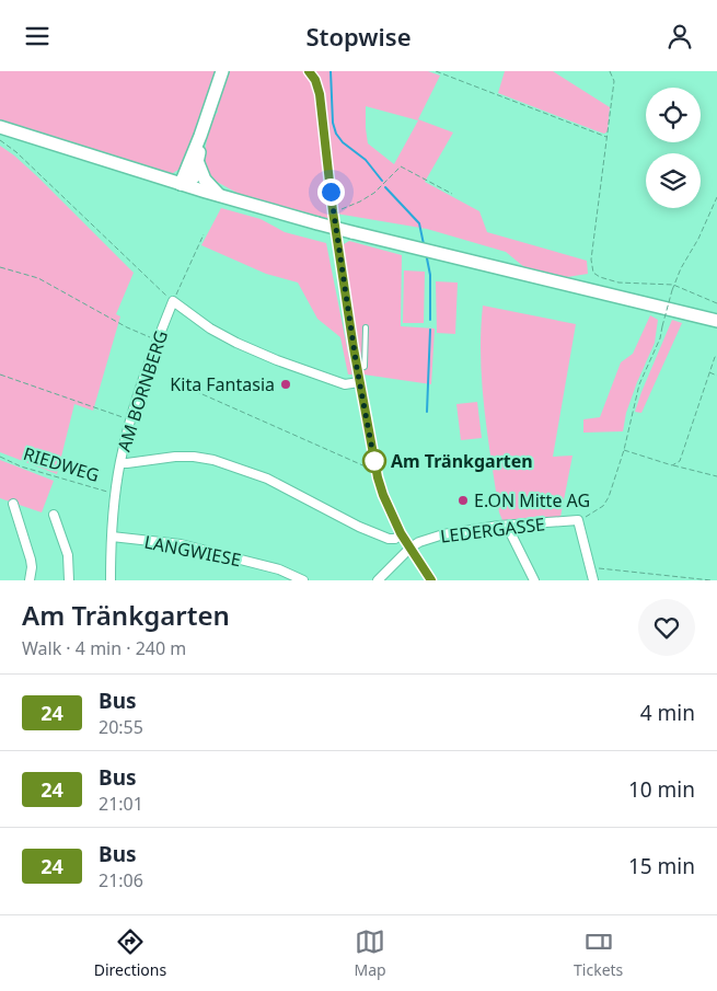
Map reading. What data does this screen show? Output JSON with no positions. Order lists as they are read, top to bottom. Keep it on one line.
{"streets":{"street":["AM BORNBERG","LEDERGASSE","LANGWIESE"],"path":["RIEDWEG"]},"crossings":[["AM BORNBERG","RIEDWEG"],["AM BORNBERG","LANGWIESE"]],"places":["Kita Fantasia","Am Tränkgarten","E.ON Mitte AG"],"lines":["bus line 24"],"page":{"header":"Stopwise","heading":["Am Tränkgarten","Walk · 4 min · 240 m"],"list":[{"mark":"24","name":"Bus","note":"20:55","value":"4 min"},{"mark":"24","name":"Bus","note":"21:01","value":"10 min"},{"mark":"24","name":"Bus","note":"21:06","value":"15 min"}],"tabs":["Directions","Map","Tickets"]}}
